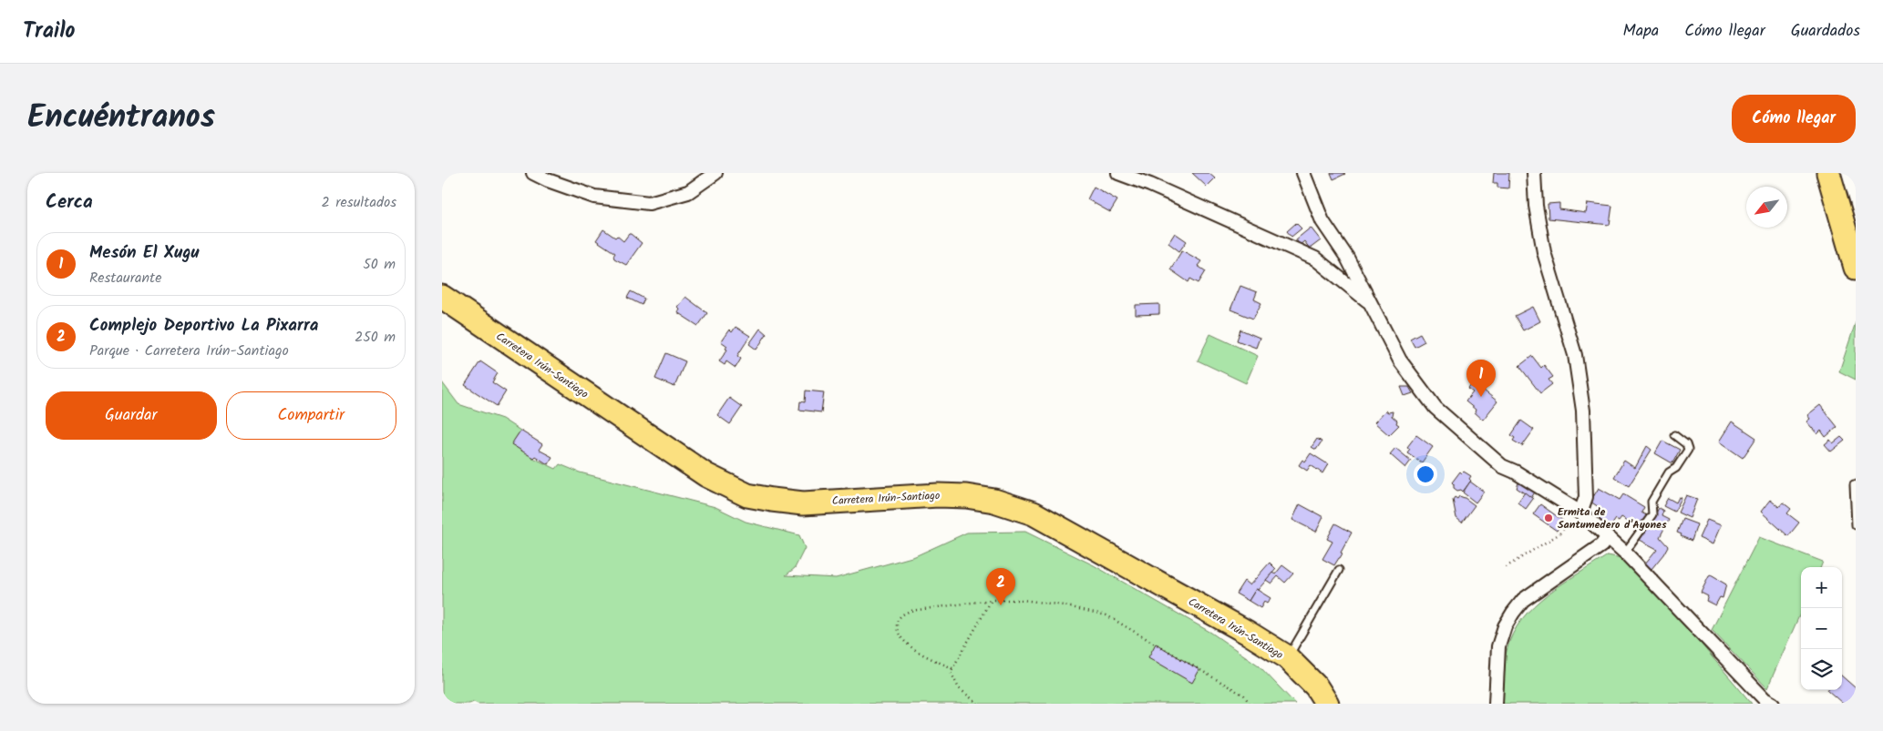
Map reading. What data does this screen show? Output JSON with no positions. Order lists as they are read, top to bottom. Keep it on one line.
{"streets":{"highway":["Carretera Irún-Santiago"]},"places":["Ermita de Santumedero d'Ayones"],"north":"bottom left","page":{"header":"Trailo","nav":["Mapa","Cómo llegar","Guardados"],"title":"Encuéntranos","buttons":["Cómo llegar",["Guardar","Compartir"]],"heading":["Cerca","2 resultados"],"list":[{"mark":"1","name":"Mesón El Xugu","note":"Restaurante","value":"50 m"},{"mark":"2","name":"Complejo Deportivo La Pixarra","note":"Parque · Carretera Irún-Santiago","value":"250 m"}],"pins":["1","2"],"map_buttons":["+","−"]}}
